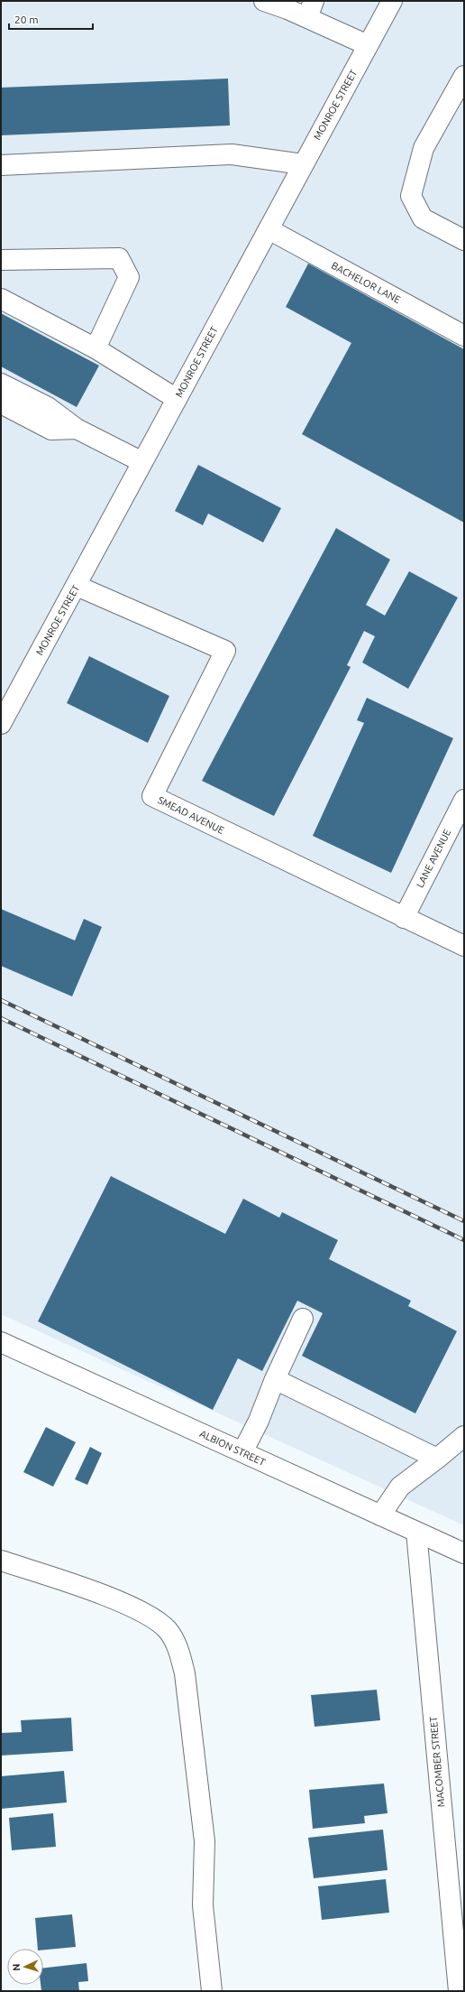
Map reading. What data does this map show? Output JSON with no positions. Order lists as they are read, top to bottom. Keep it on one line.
{"streets":{"street":["MONROE STREET","BACHELOR LANE","SMEAD AVENUE","LANE AVENUE","ALBION STREET","MACOMBER STREET"]},"crossings":[["MONROE STREET","BACHELOR LANE"],["MONROE STREET","SMEAD AVENUE"],["SMEAD AVENUE","LANE AVENUE"],["ALBION STREET","MACOMBER STREET"]],"scale_bar":"20 m","north":"left"}
